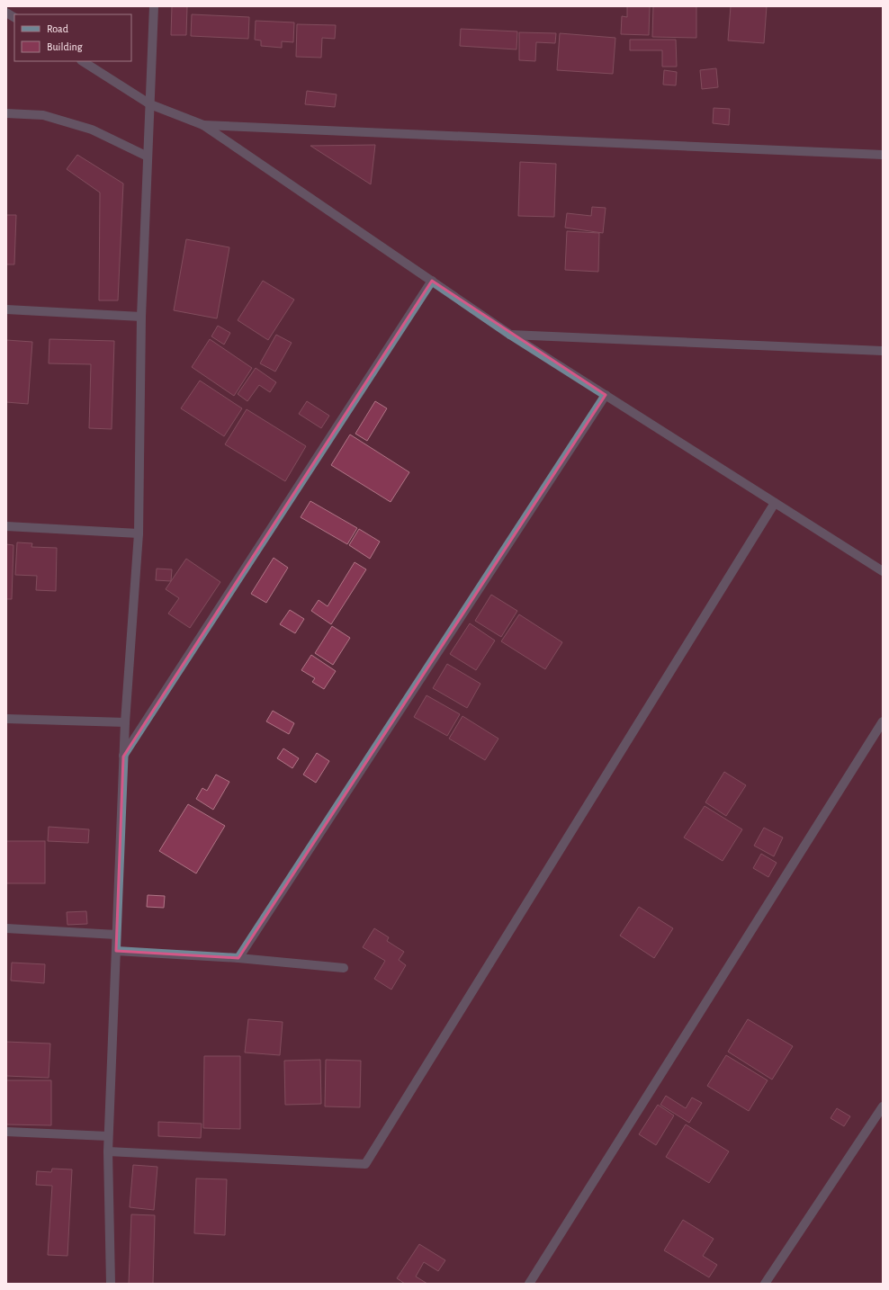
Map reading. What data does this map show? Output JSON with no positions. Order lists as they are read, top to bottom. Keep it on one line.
{"legend":["Road","Building"]}
